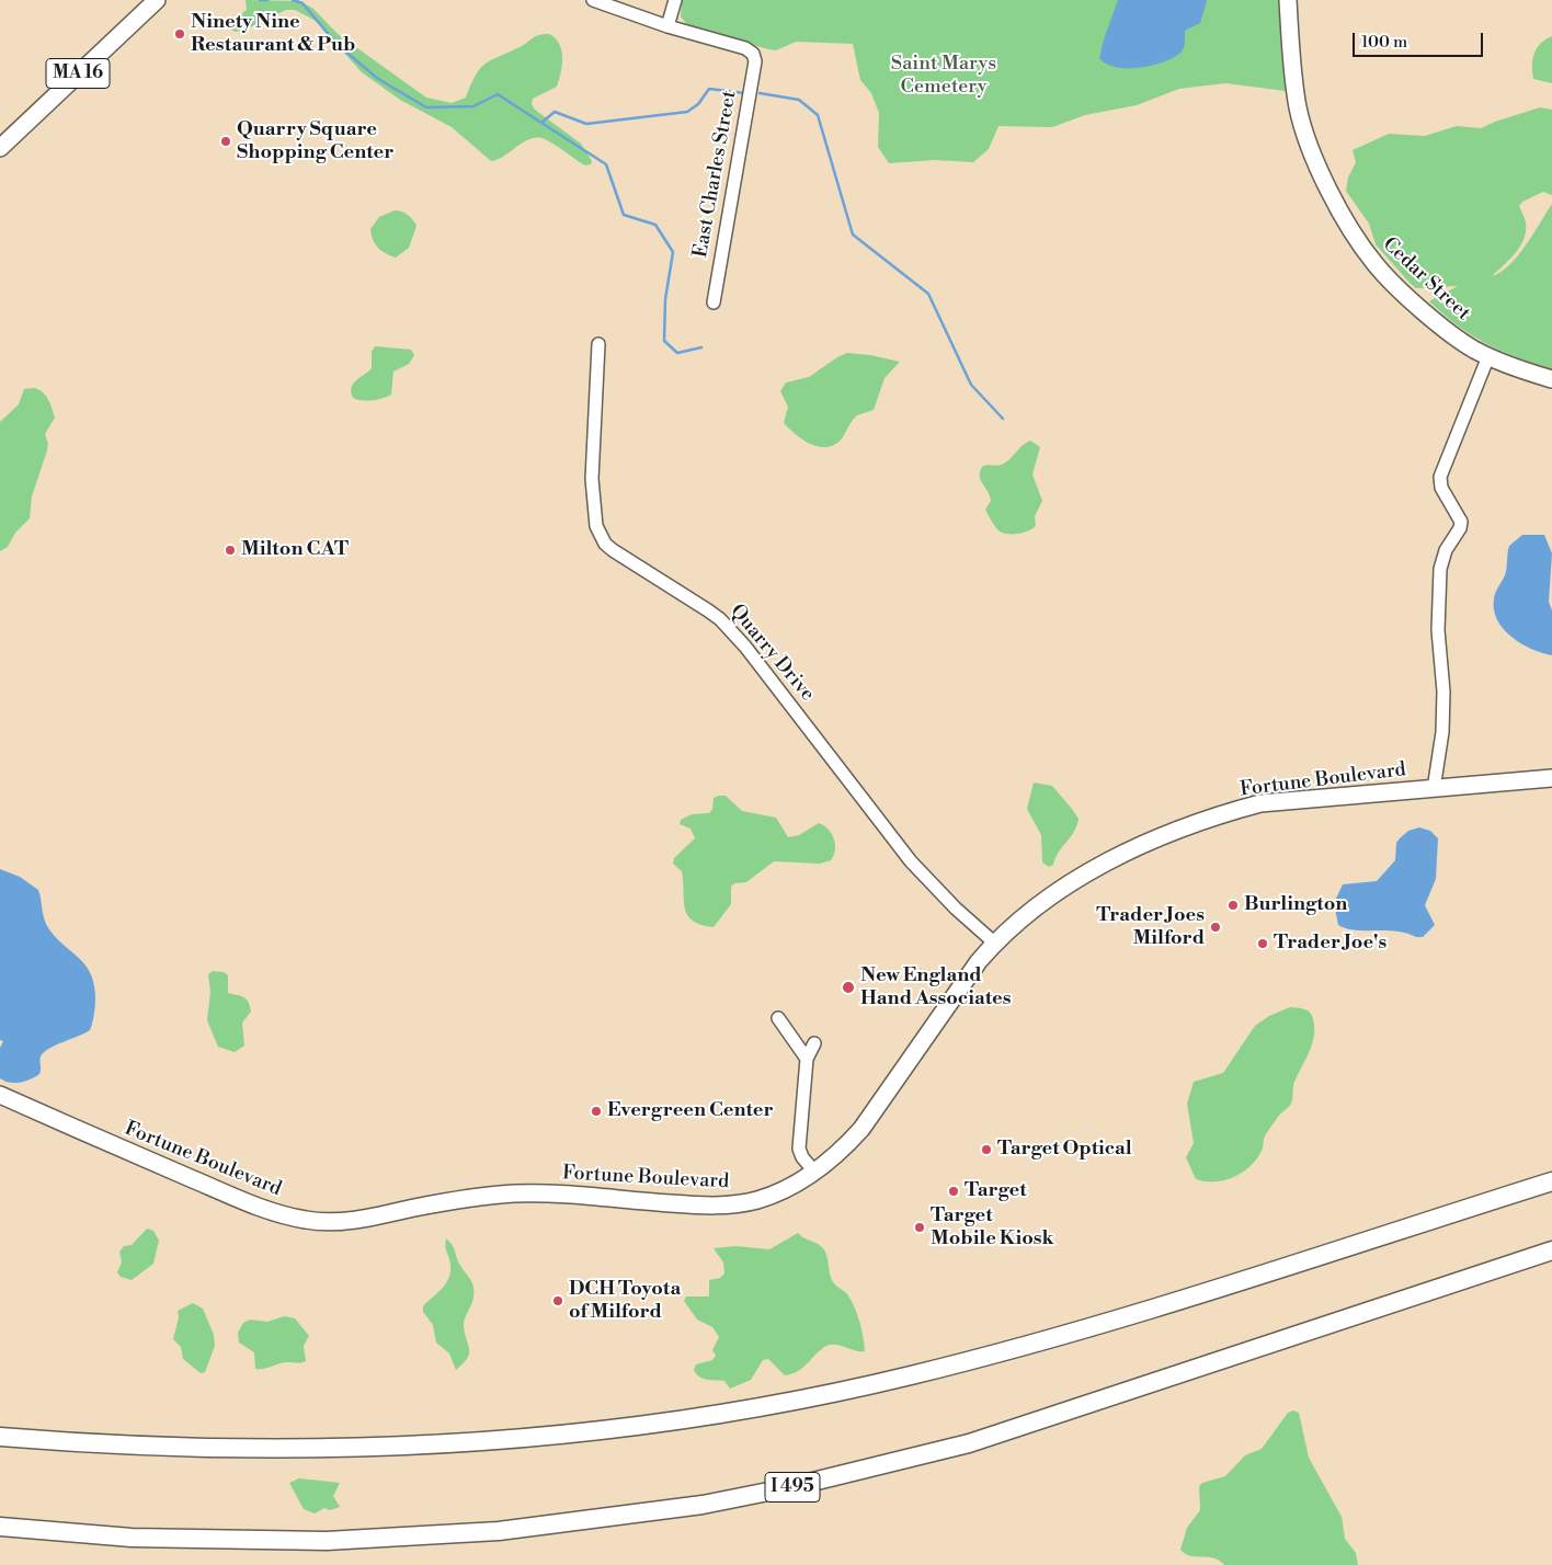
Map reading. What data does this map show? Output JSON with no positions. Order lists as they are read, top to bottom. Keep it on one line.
{"streets":{"highway":["I 495"],"main road":["MA 16","Cedar Street","Fortune Boulevard"],"street":["East Charles Street","Quarry Drive"]},"crossings":[["Quarry Drive","Fortune Boulevard"]],"parks":["Saint Marys Cemetery"],"places":["Ninety Nine Restaurant & Pub","Quarry Square Shopping Center","Milton CAT","Burlington","Trader Joes Milford","Trader Joe's","New England Hand Associates","Evergreen Center","Target Optical","Target","Target Mobile Kiosk","DCH Toyota of Milford"],"scale_bar":"100 m"}
